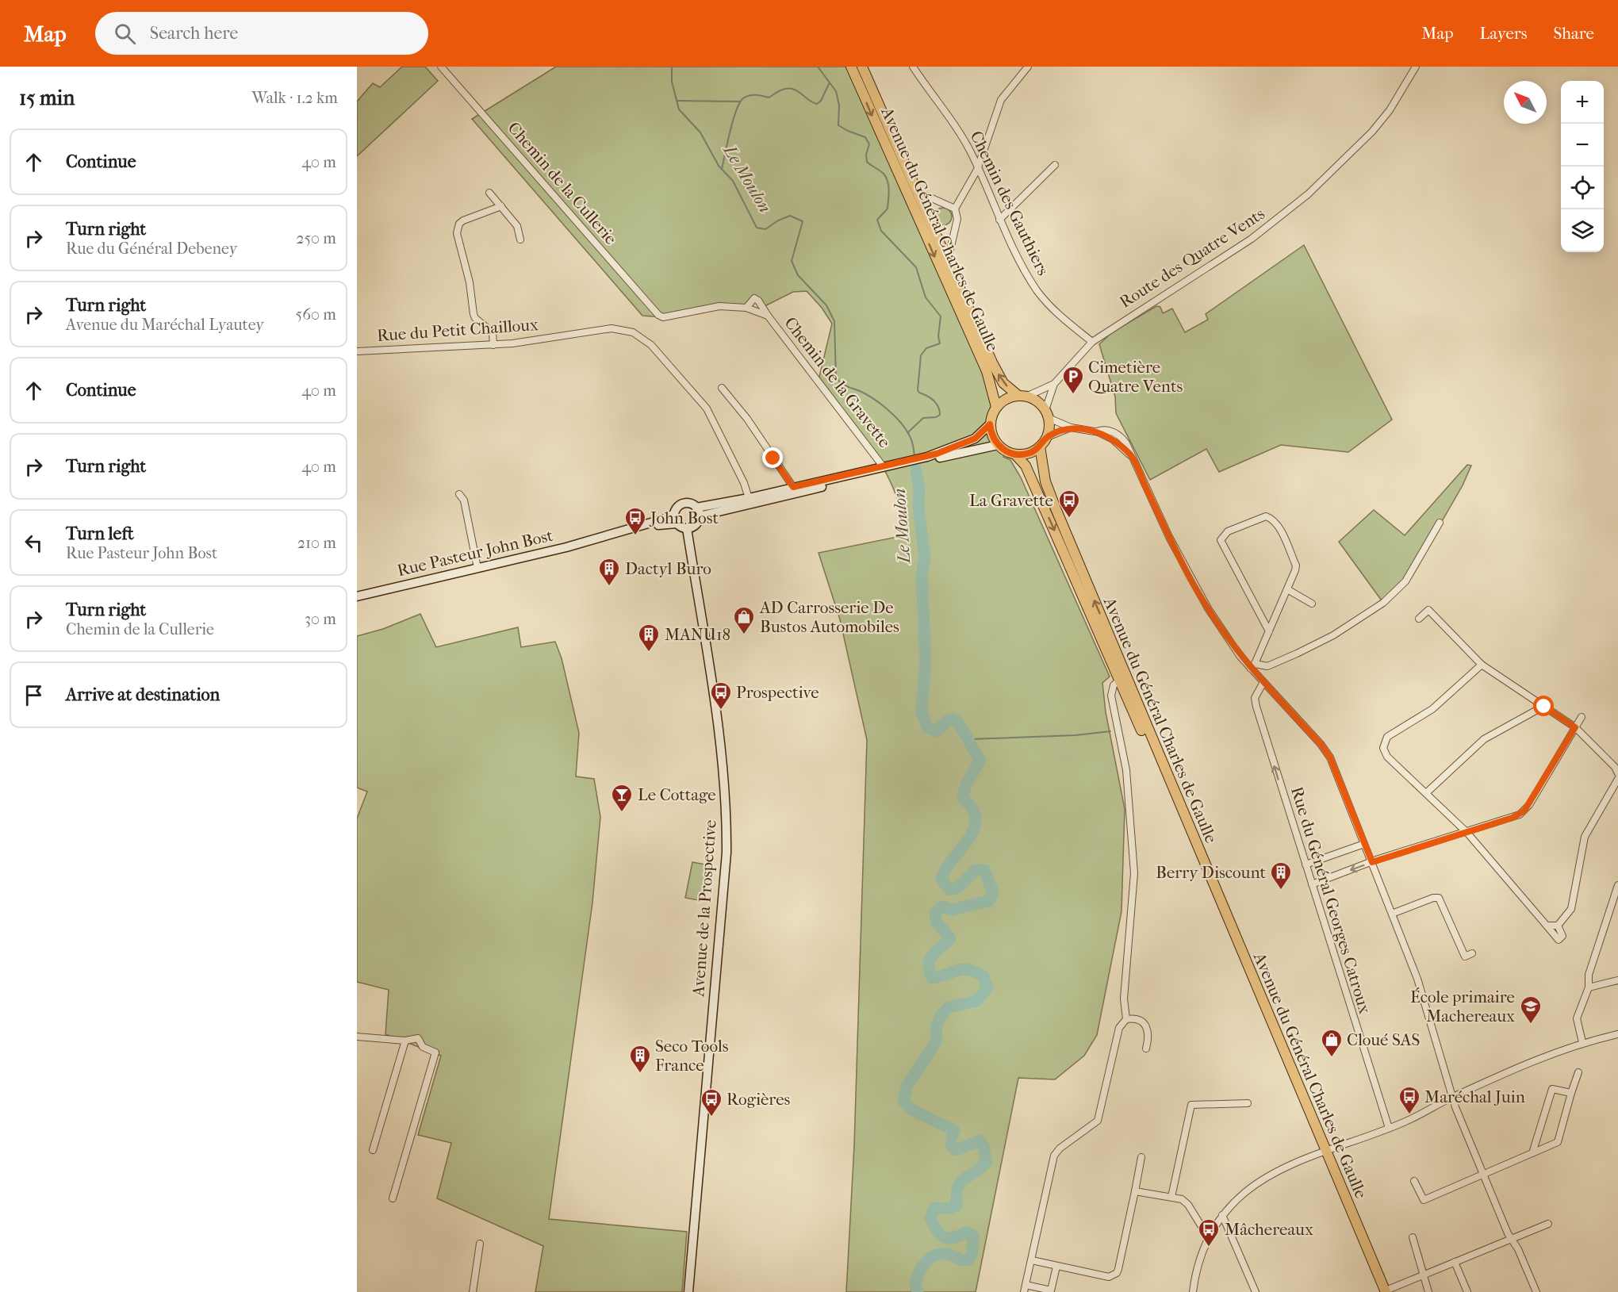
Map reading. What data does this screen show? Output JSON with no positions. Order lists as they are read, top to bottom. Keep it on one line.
{"streets":{"main road":["Avenue du Général Charles de Gaulle","Rue Pasteur John Bost","Avenue de la Prospective"],"street":["Chemin de la Cullerie","Chemin des Gauthiers","Route des Quatre Vents","Rue du Petit Chailloux","Chemin de la Gravette","Rue du Général Georges Catroux"]},"crossings":[["Chemin de la Cullerie","Chemin de la Gravette"],["Chemin des Gauthiers","Route des Quatre Vents"],["Rue Pasteur John Bost","Avenue de la Prospective"]],"water":["Le Moulon"],"places":{"parking":["Cimetière Quatre Vents"],"bus stop":["La Gravette","John Bost","Prospective","Maréchal Juin","Rogières","Mâchereaux"],"building":["Dactyl Buro","MANU18","Berry Discount","Seco Tools France"],"shop":["AD Carrosserie De Bustos Automobiles","Cloué SAS"],"bar":["Le Cottage"],"school or university":["École primaire Machereaux"]},"north":"top left","page":{"header":"Map","search":"Search here","nav":["Map","Layers","Share"],"heading":["15 min","Walk · 1.2 km"],"map_buttons":["+","−"],"list":[["Continue","40 m"],["Turn right","Rue du Général Debeney","250 m"],["Turn right","Avenue du Maréchal Lyautey","560 m"],["Continue","40 m"],["Turn right","40 m"],["Turn left","Rue Pasteur John Bost","210 m"],["Turn right","Chemin de la Cullerie","30 m"],"Arrive at destination"]}}
